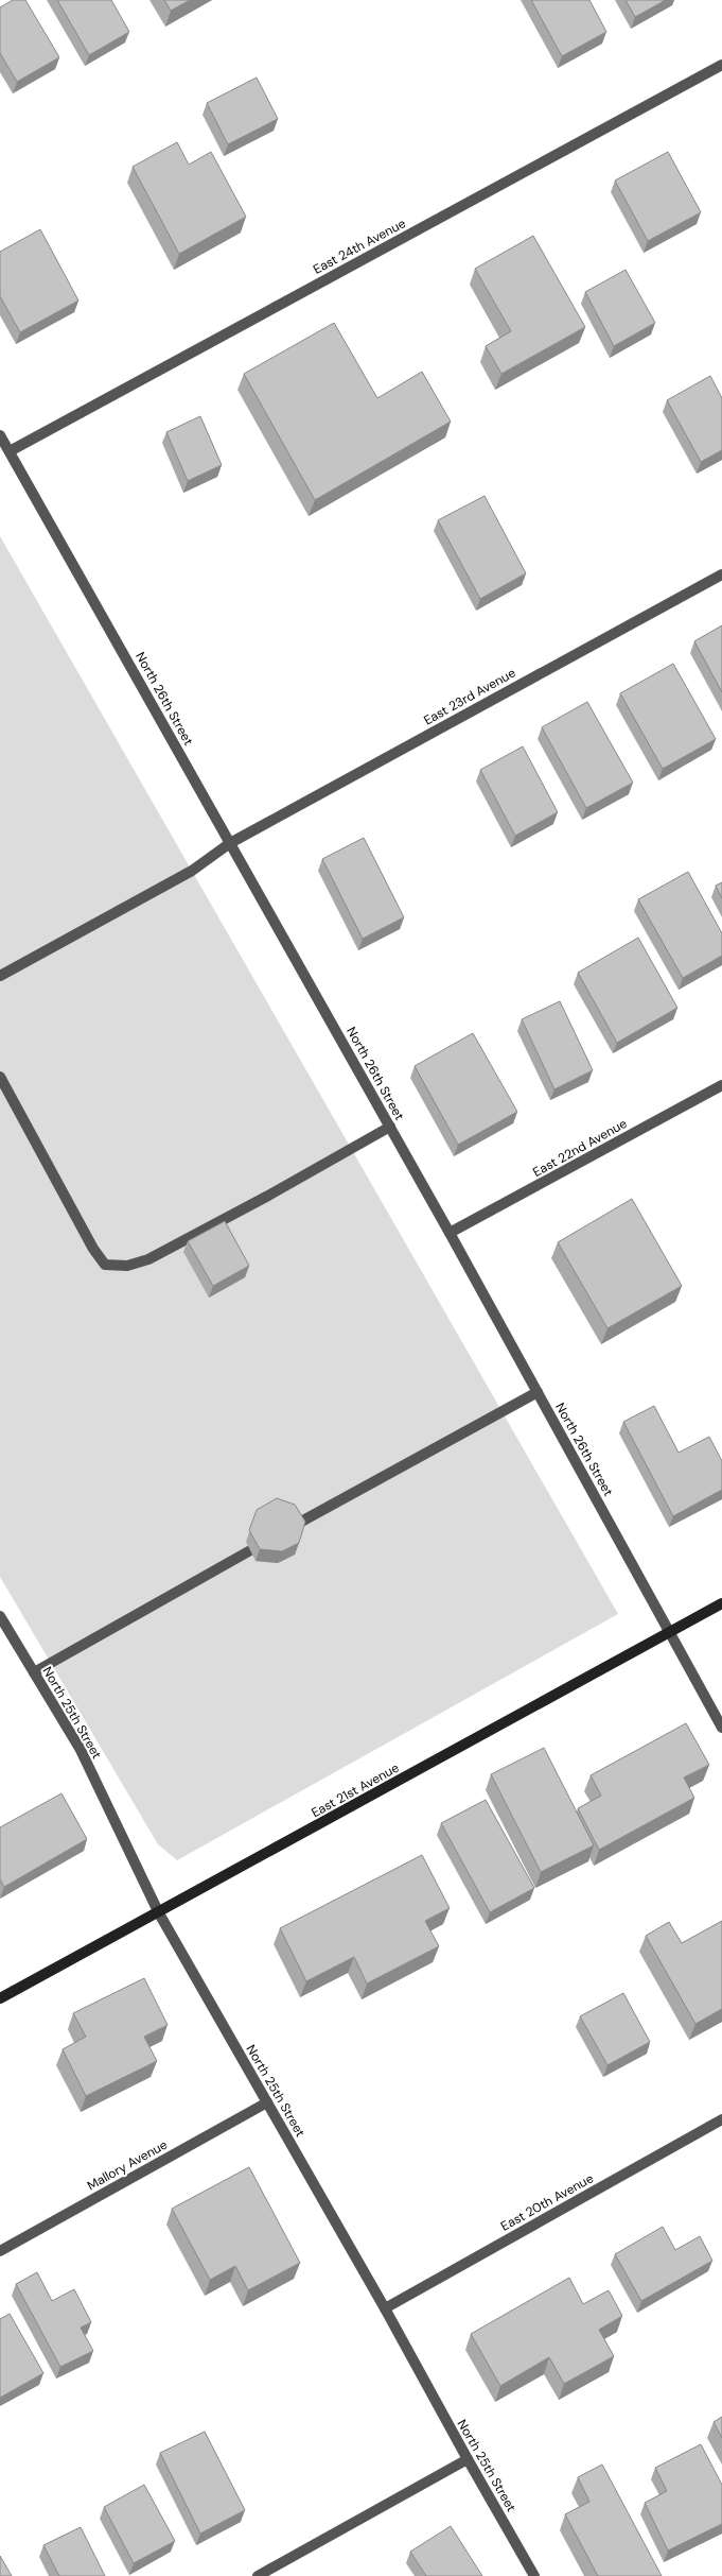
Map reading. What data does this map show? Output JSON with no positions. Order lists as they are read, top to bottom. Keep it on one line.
{"streets":{"street":["East 24th Avenue","East 23rd Avenue","North 26th Street","East 22nd Avenue","North 25th Street","East 21st Avenue","Mallory Avenue","East 20th Avenue"]},"crossings":[["East 24th Avenue","North 26th Street"],["East 23rd Avenue","North 26th Street"],["North 26th Street","East 22nd Avenue"],["North 26th Street","East 21st Avenue"],["North 25th Street","East 21st Avenue"],["North 25th Street","Mallory Avenue"],["North 25th Street","East 20th Avenue"]]}
